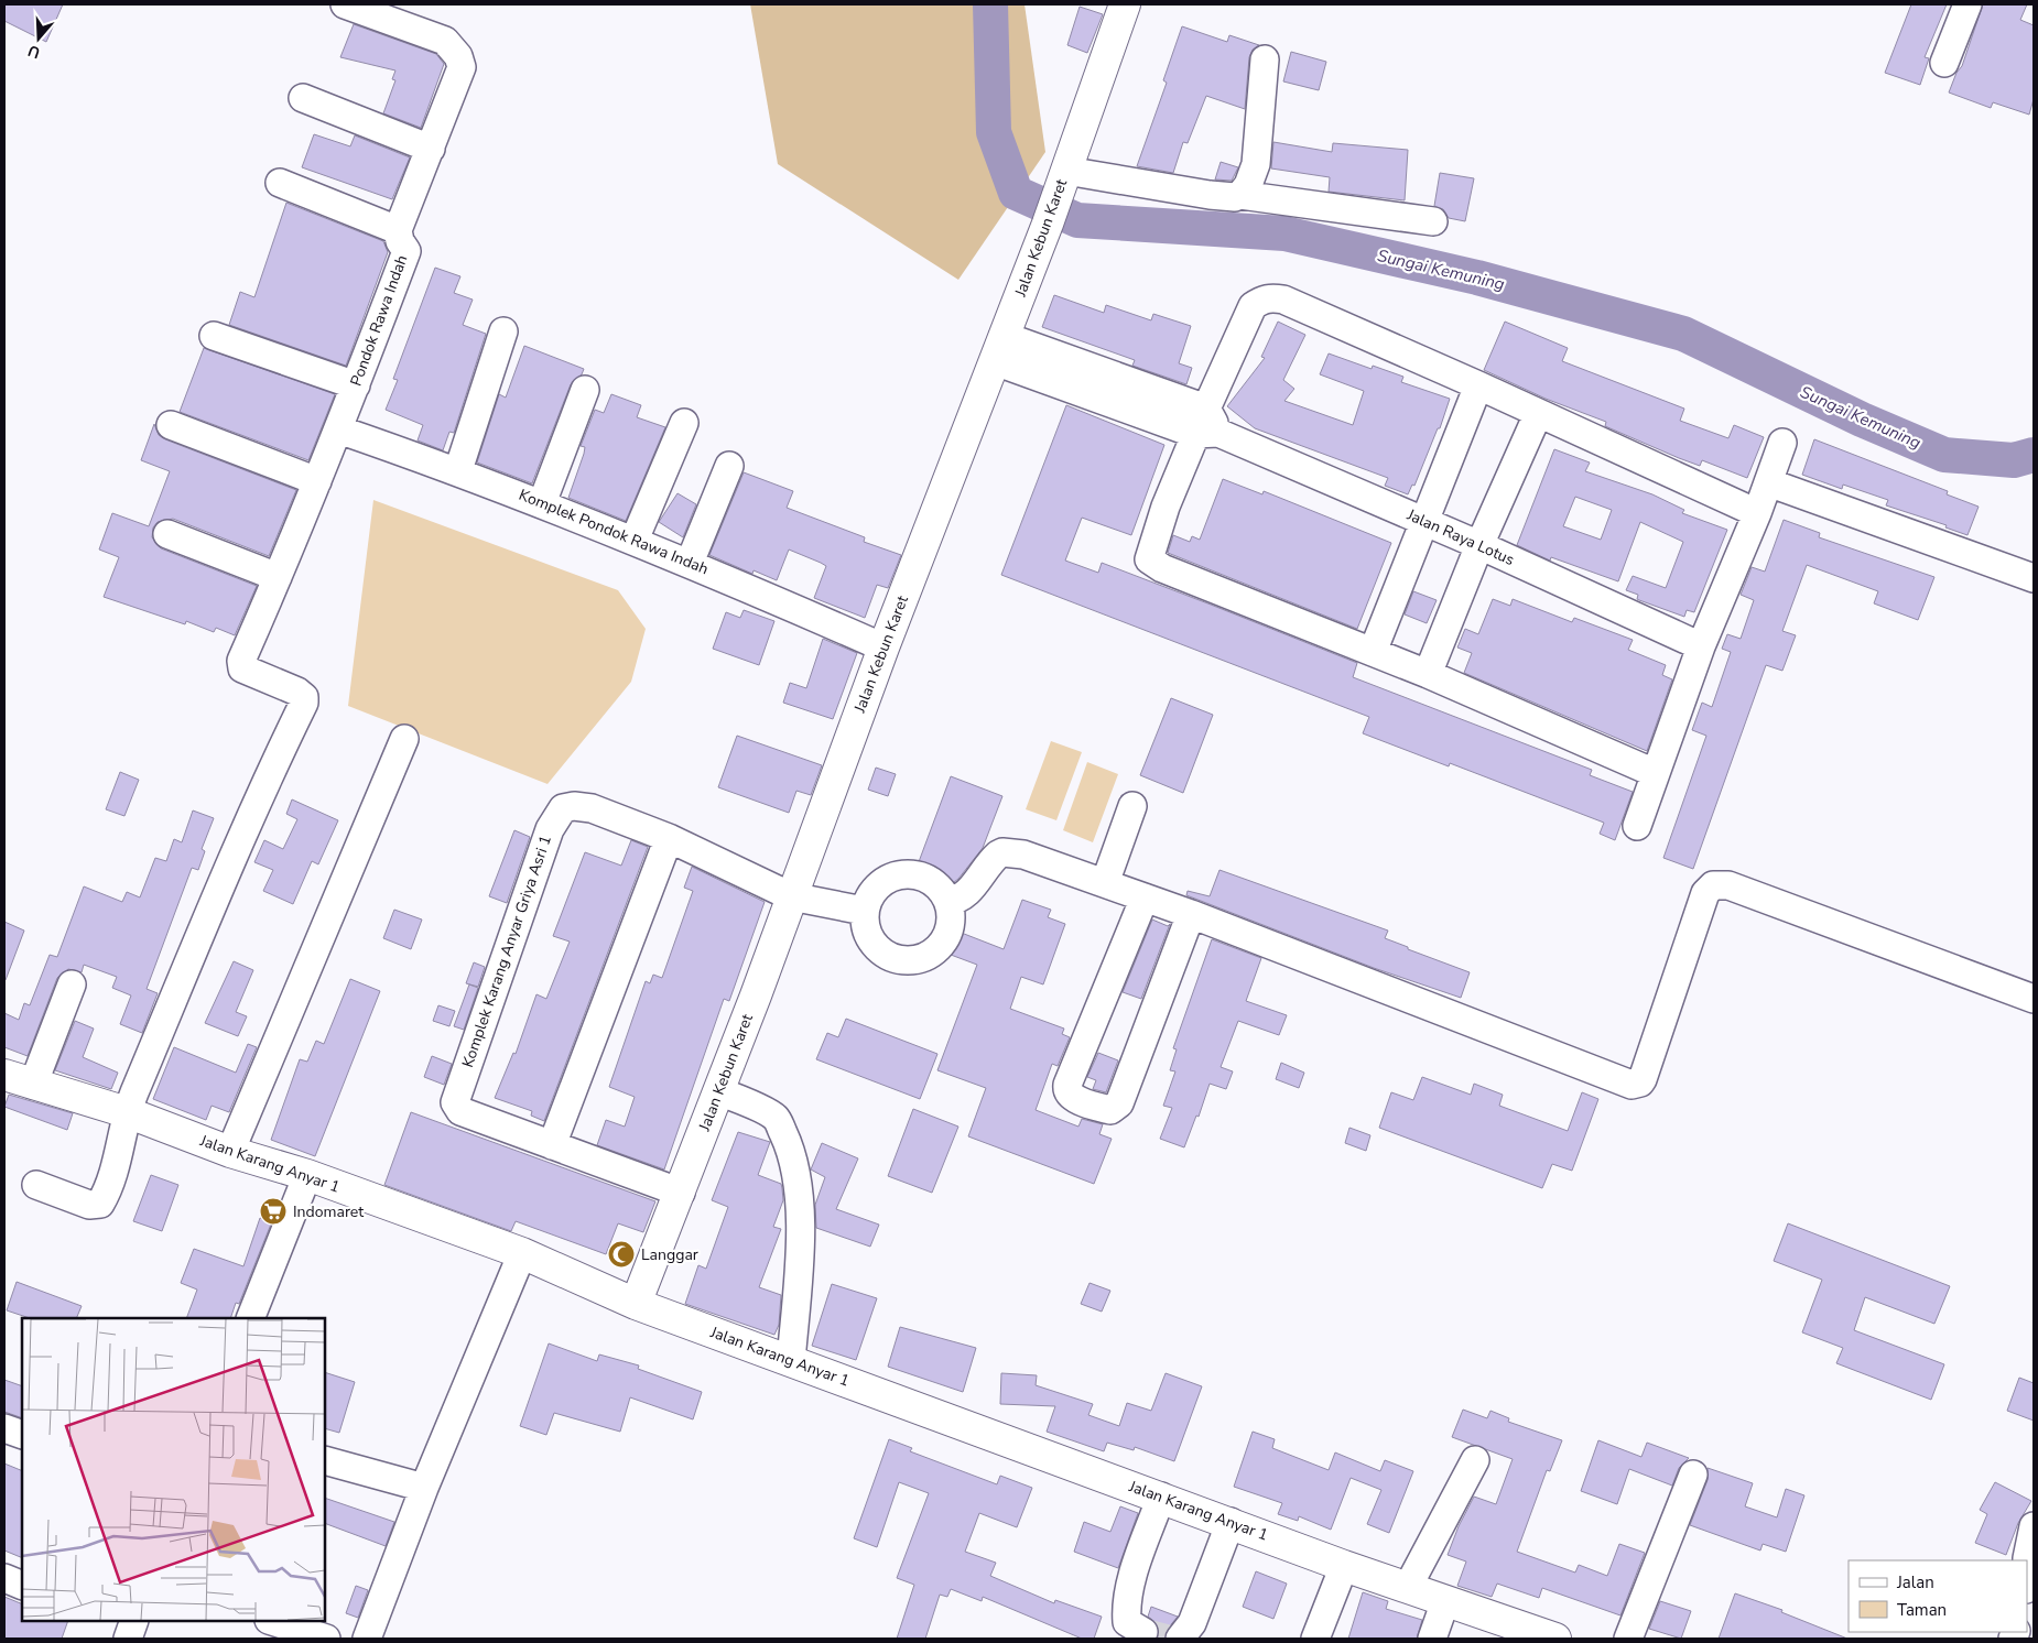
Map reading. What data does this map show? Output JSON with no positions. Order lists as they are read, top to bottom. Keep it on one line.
{"streets":{"main road":["Jalan Kebun Karet","Jalan Karang Anyar 1"],"street":["Pondok Rawa Indah","Komplek Pondok Rawa Indah","Jalan Raya Lotus","Komplek Karang Anyar Griya Asri 1"]},"crossings":[["Jalan Kebun Karet","Komplek Pondok Rawa Indah"],["Jalan Kebun Karet","Jalan Raya Lotus"],["Jalan Kebun Karet","Komplek Karang Anyar Griya Asri 1"],["Jalan Kebun Karet","Jalan Karang Anyar 1"],["Pondok Rawa Indah","Komplek Pondok Rawa Indah"],["Pondok Rawa Indah","Jalan Karang Anyar 1"]],"water":["Sungai Kemuning"],"places":{"supermarket":["Indomaret"],"mosque":["Langgar"]},"legend":["Jalan","Taman"],"north":"bottom"}
